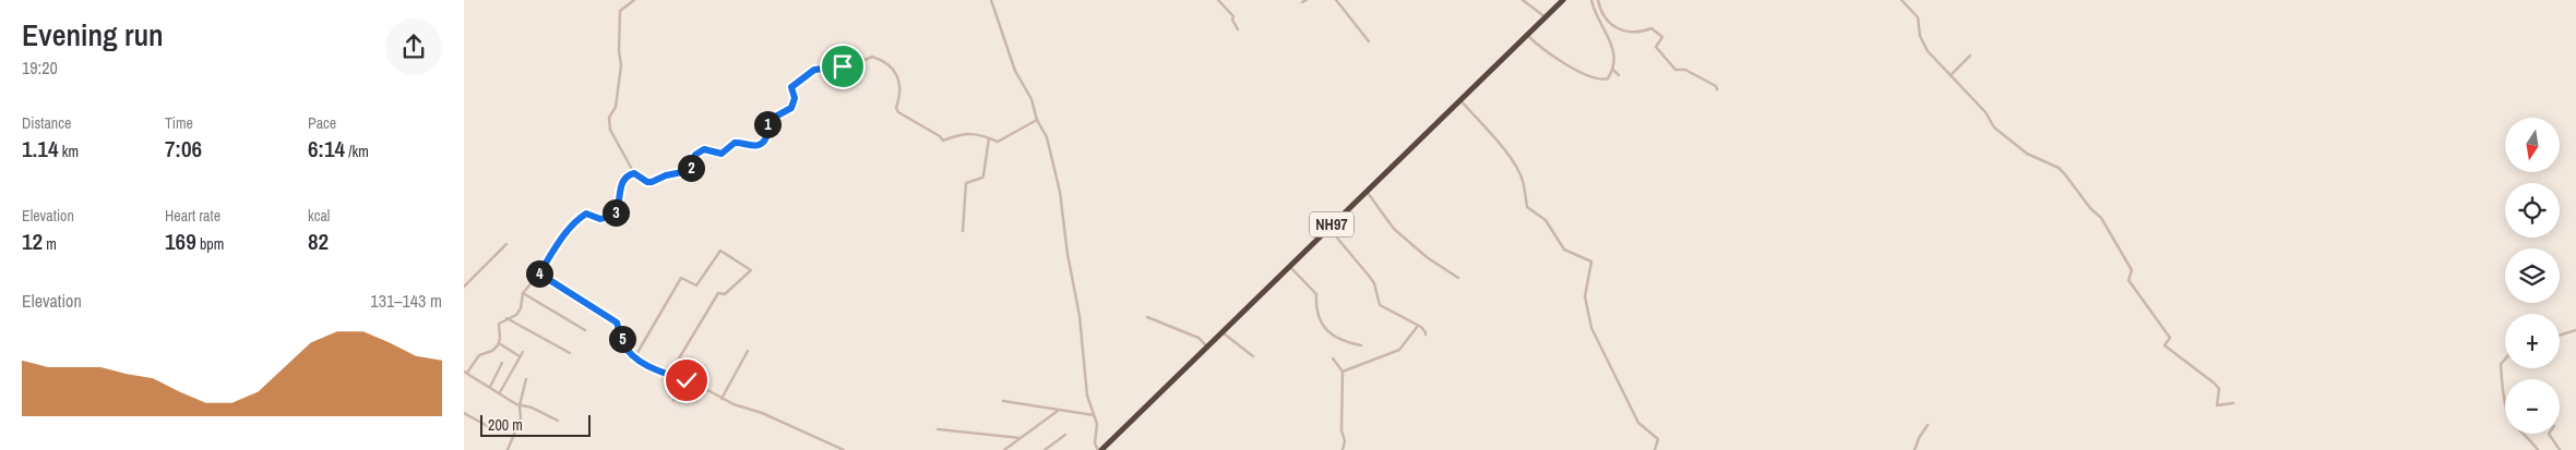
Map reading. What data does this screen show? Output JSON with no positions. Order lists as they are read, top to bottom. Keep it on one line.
{"streets":{"highway":["NH97"]},"scale_bar":"200 m","north":"bottom","page":{"heading":["Evening run","19:20"],"stats":[["Distance","1.14 km"],["Time","7:06"],["Pace","6:14 /km"],["Elevation","12 m"],["Heart rate","169 bpm"],["kcal","82"]],"pins":["1","2","3","4","5"],"map_buttons":["+","−"],"chart":["Elevation","131–143 m"],"scale":"200 m"}}
